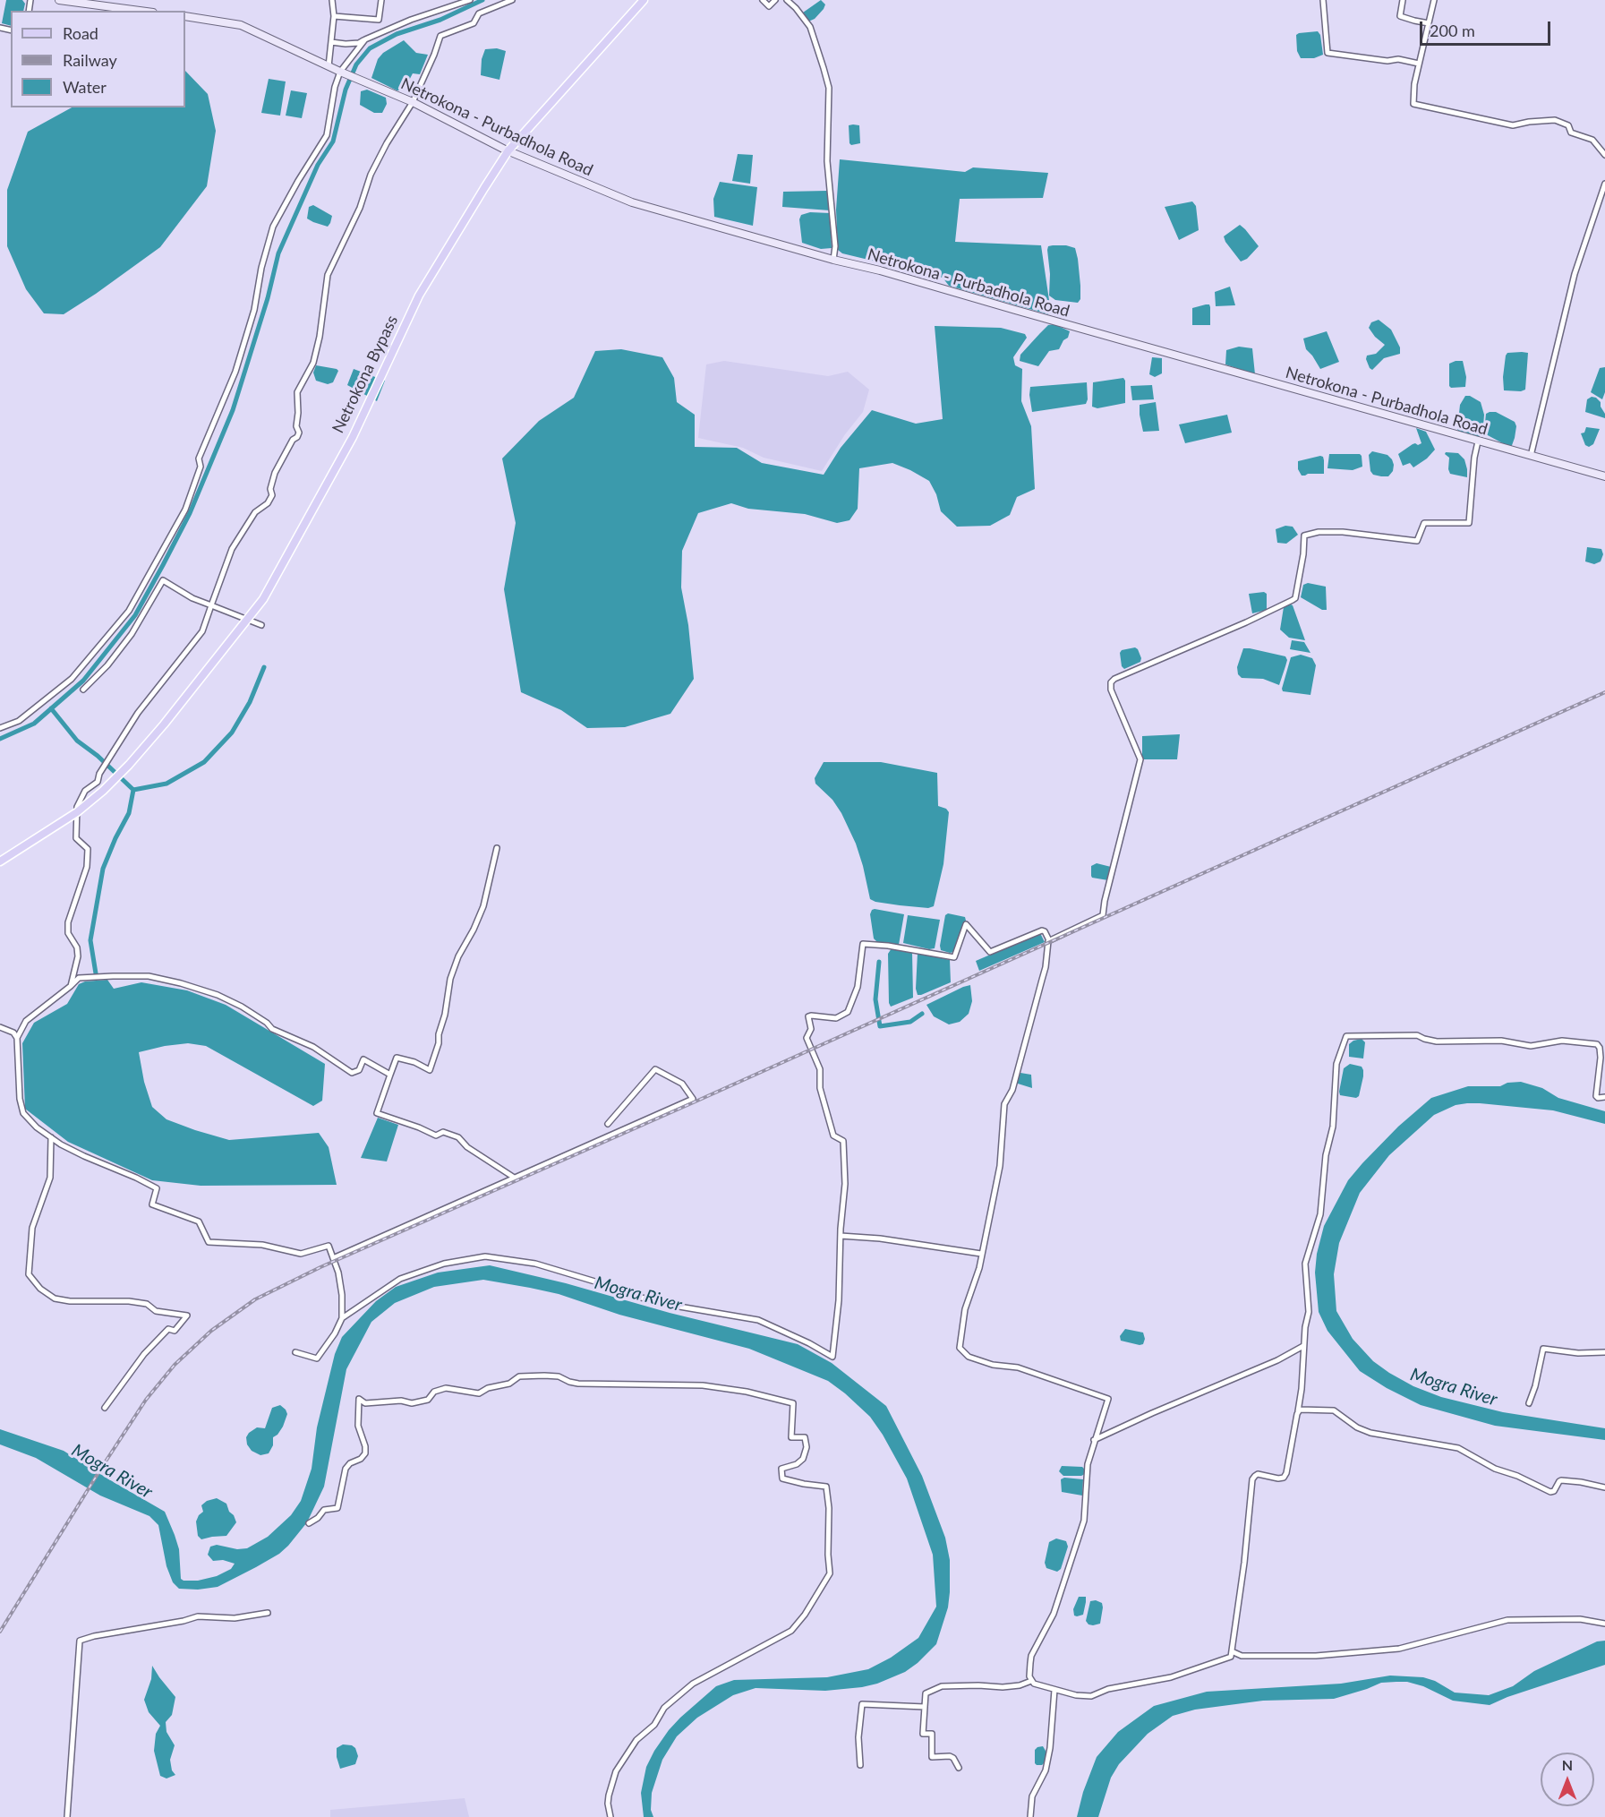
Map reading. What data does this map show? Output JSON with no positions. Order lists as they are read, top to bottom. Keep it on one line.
{"streets":{"main road":["Netrokona - Purbadhola Road","Netrokona Bypass"]},"crossings":[["Netrokona - Purbadhola Road","Netrokona Bypass"]],"water":["Mogra River"],"legend":["Road","Railway","Water"],"scale_bar":"200 m","north":"top"}
